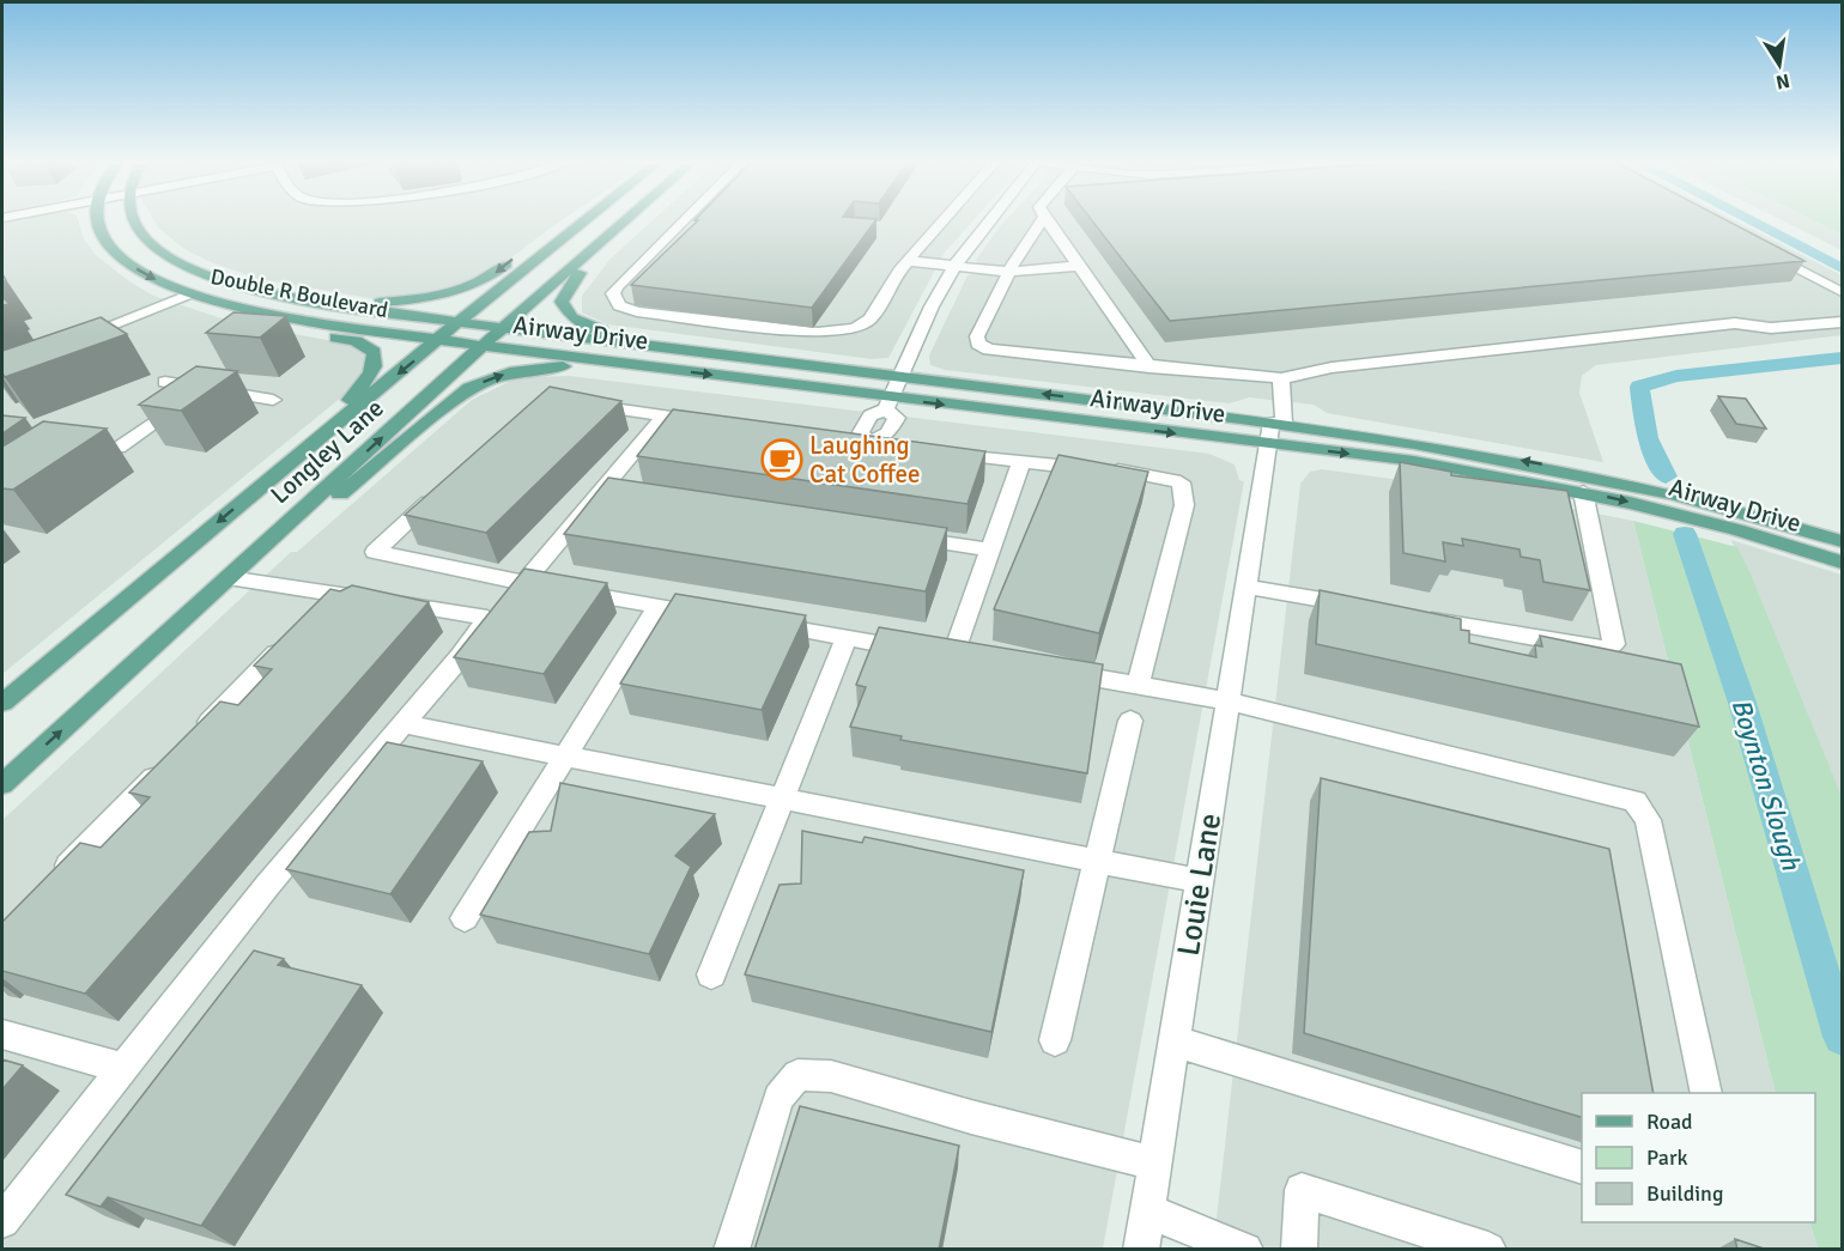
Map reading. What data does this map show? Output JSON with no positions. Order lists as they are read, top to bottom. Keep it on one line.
{"streets":{"main road":["Double R Boulevard","Airway Drive","Longley Lane"],"street":["Louie Lane"]},"crossings":[["Double R Boulevard","Airway Drive"],["Double R Boulevard","Longley Lane"],["Airway Drive","Longley Lane"],["Airway Drive","Louie Lane"]],"water":["Boynton Slough"],"places":{"cafe":["Laughing Cat Coffee"]},"legend":["Road","Park","Building"],"north":"bottom"}
